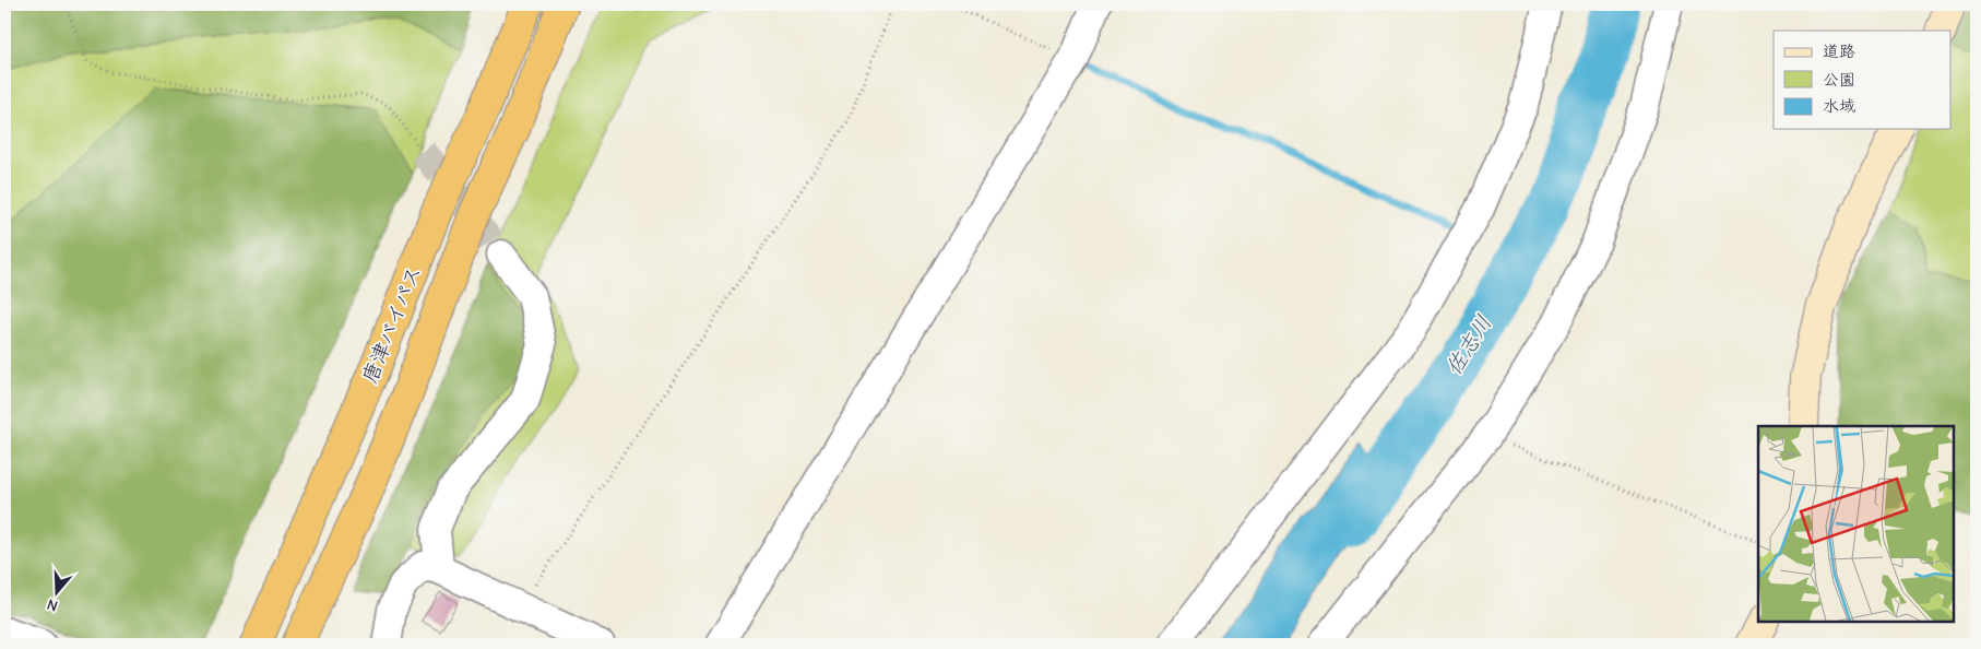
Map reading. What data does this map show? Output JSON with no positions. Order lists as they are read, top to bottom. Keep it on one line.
{"streets":{"highway":["唐津バイパス"]},"water":["佐志川"],"legend":["道路","公園","水域"],"north":"bottom"}
